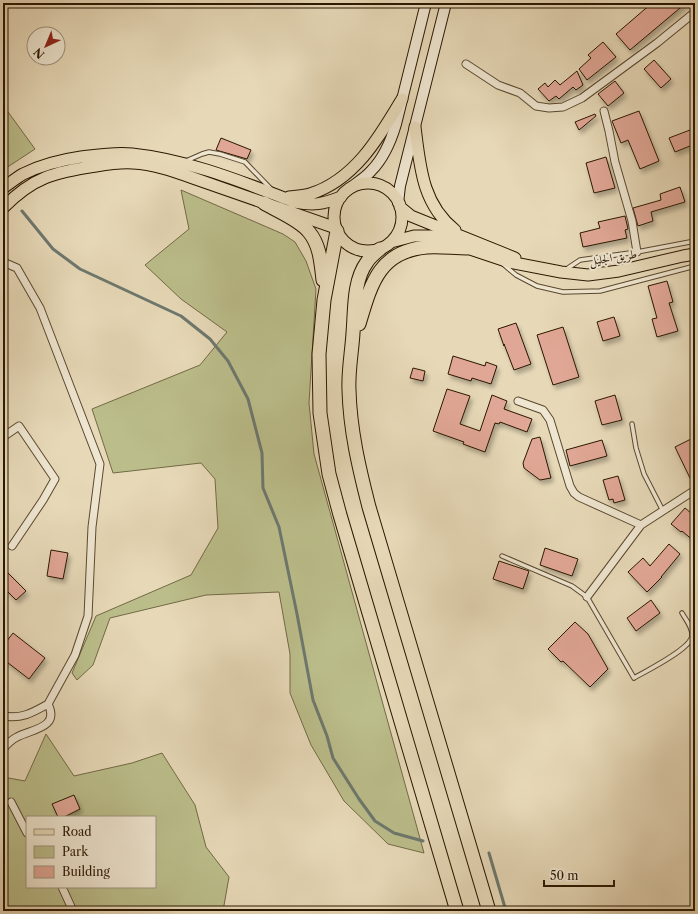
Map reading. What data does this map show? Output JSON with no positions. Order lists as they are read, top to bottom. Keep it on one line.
{"streets":{"main road":["طريق الجليل"]},"legend":["Road","Park","Building"],"scale_bar":"50 m","north":"bottom left"}
